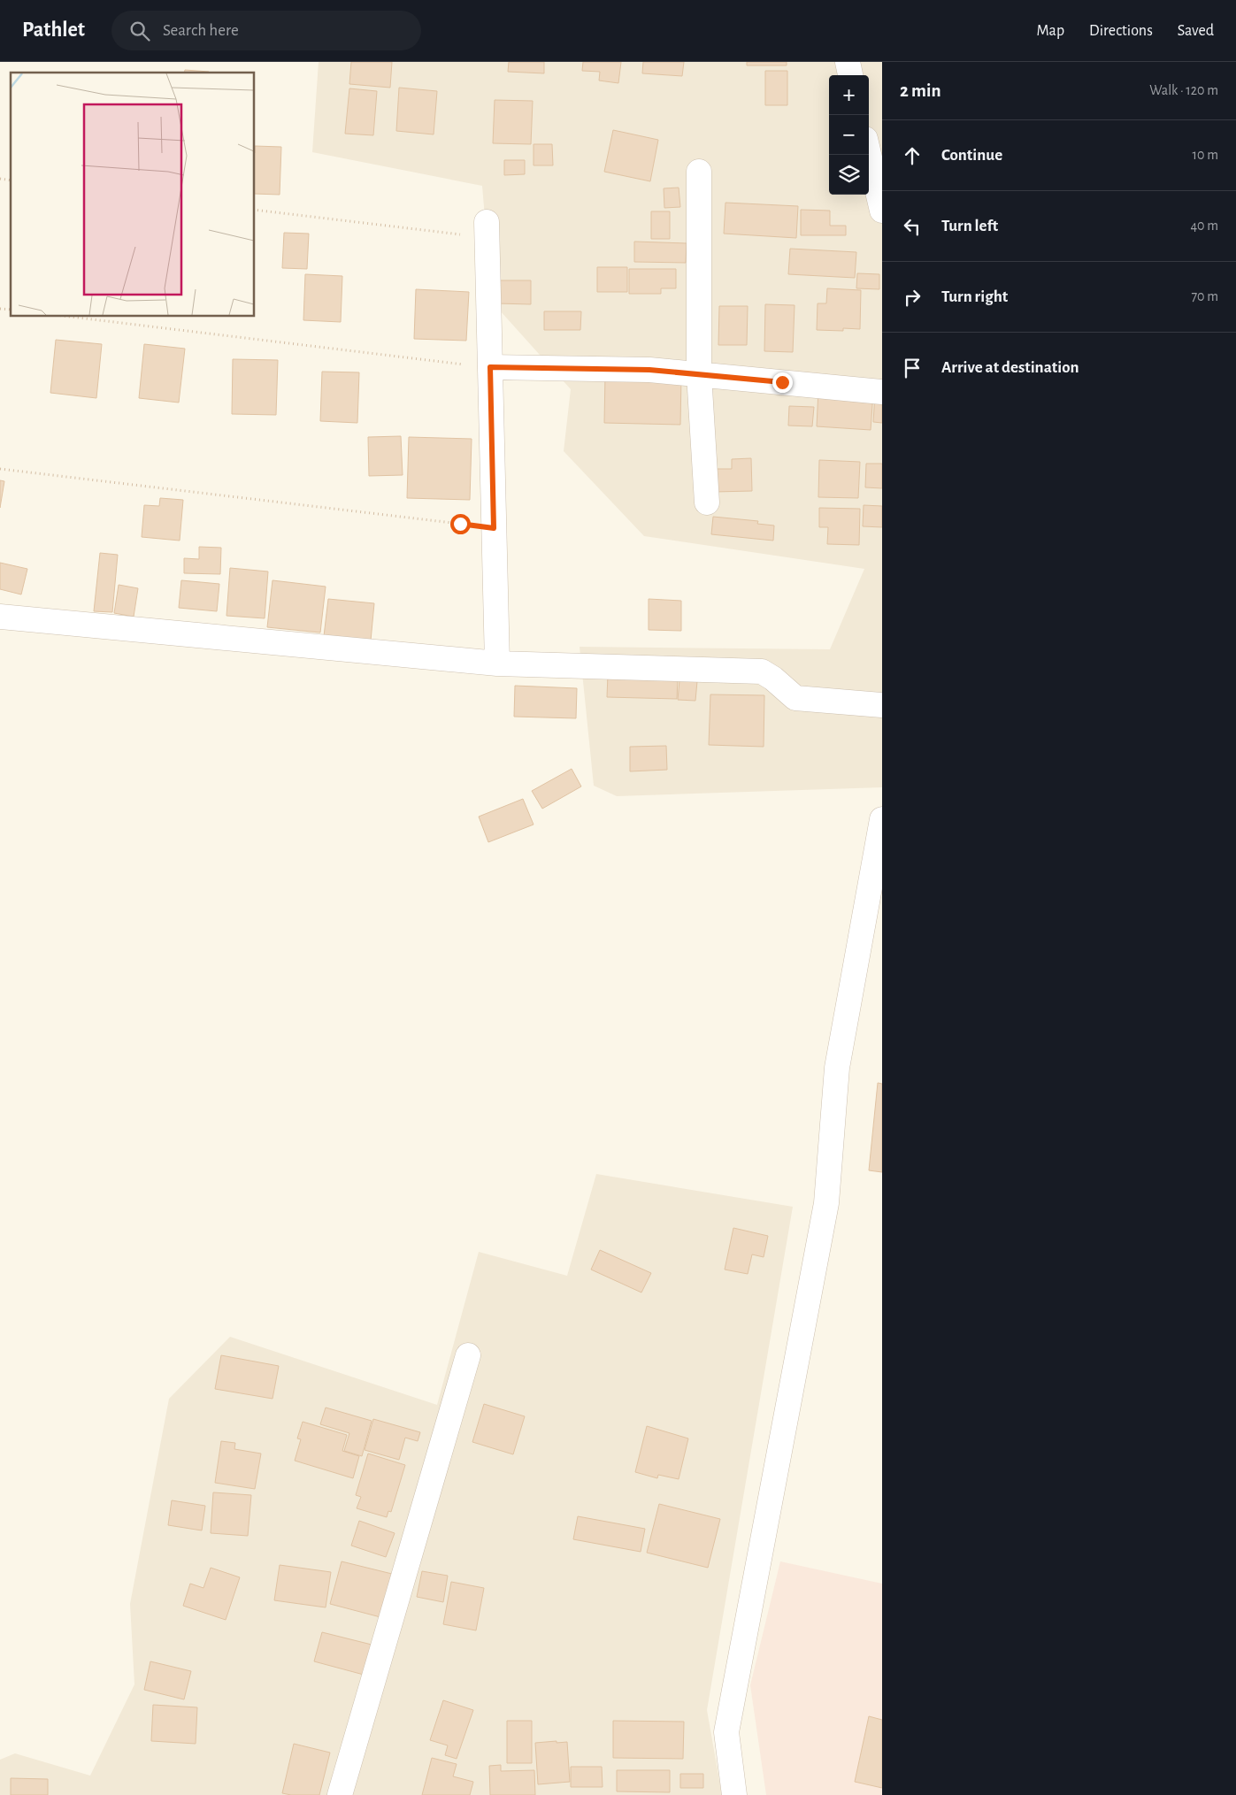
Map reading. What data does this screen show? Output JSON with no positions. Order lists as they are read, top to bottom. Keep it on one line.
{"page":{"header":"Pathlet","search":"Search here","nav":["Map","Directions","Saved"],"heading":["2 min","Walk · 120 m"],"map_buttons":["+","−"],"list":[["Continue","10 m"],["Turn left","40 m"],["Turn right","70 m"],"Arrive at destination"]}}
